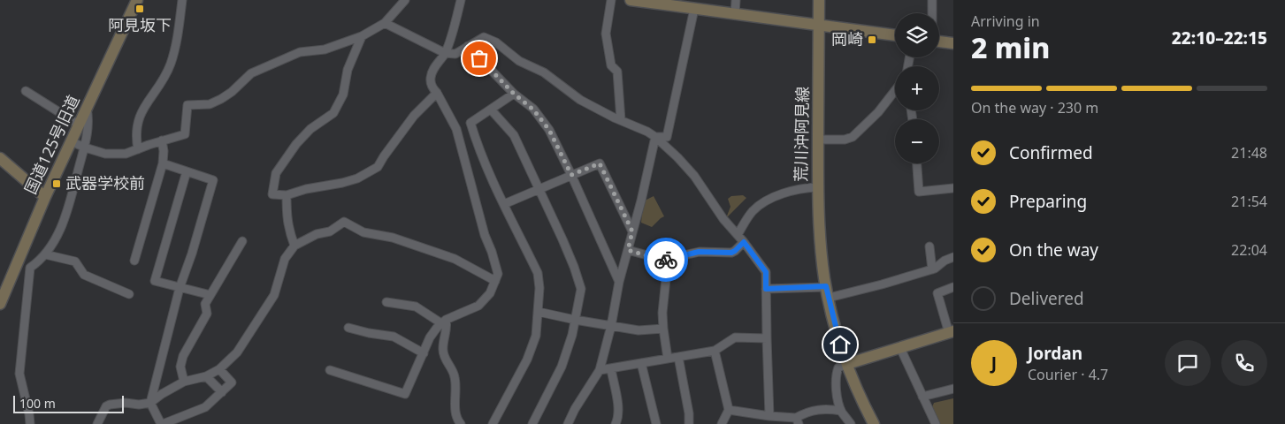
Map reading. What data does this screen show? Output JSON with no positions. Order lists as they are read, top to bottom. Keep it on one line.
{"streets":{"main road":["荒川沖阿見線","国道125号旧道"]},"places":{"transit":["阿見坂下","岡崎","武器学校前"]},"scale_bar":"100 m","page":{"heading":["2 min","Arriving in","22:10–22:15"],"panel":["Jordan","Courier · 4.7"],"map_buttons":["+","−"],"bar":"On the way · 230 m","list":[["Confirmed","21:48"],["Preparing","21:54"],["On the way","22:04"],"Delivered"],"round":"J","scale":"100 m"}}
